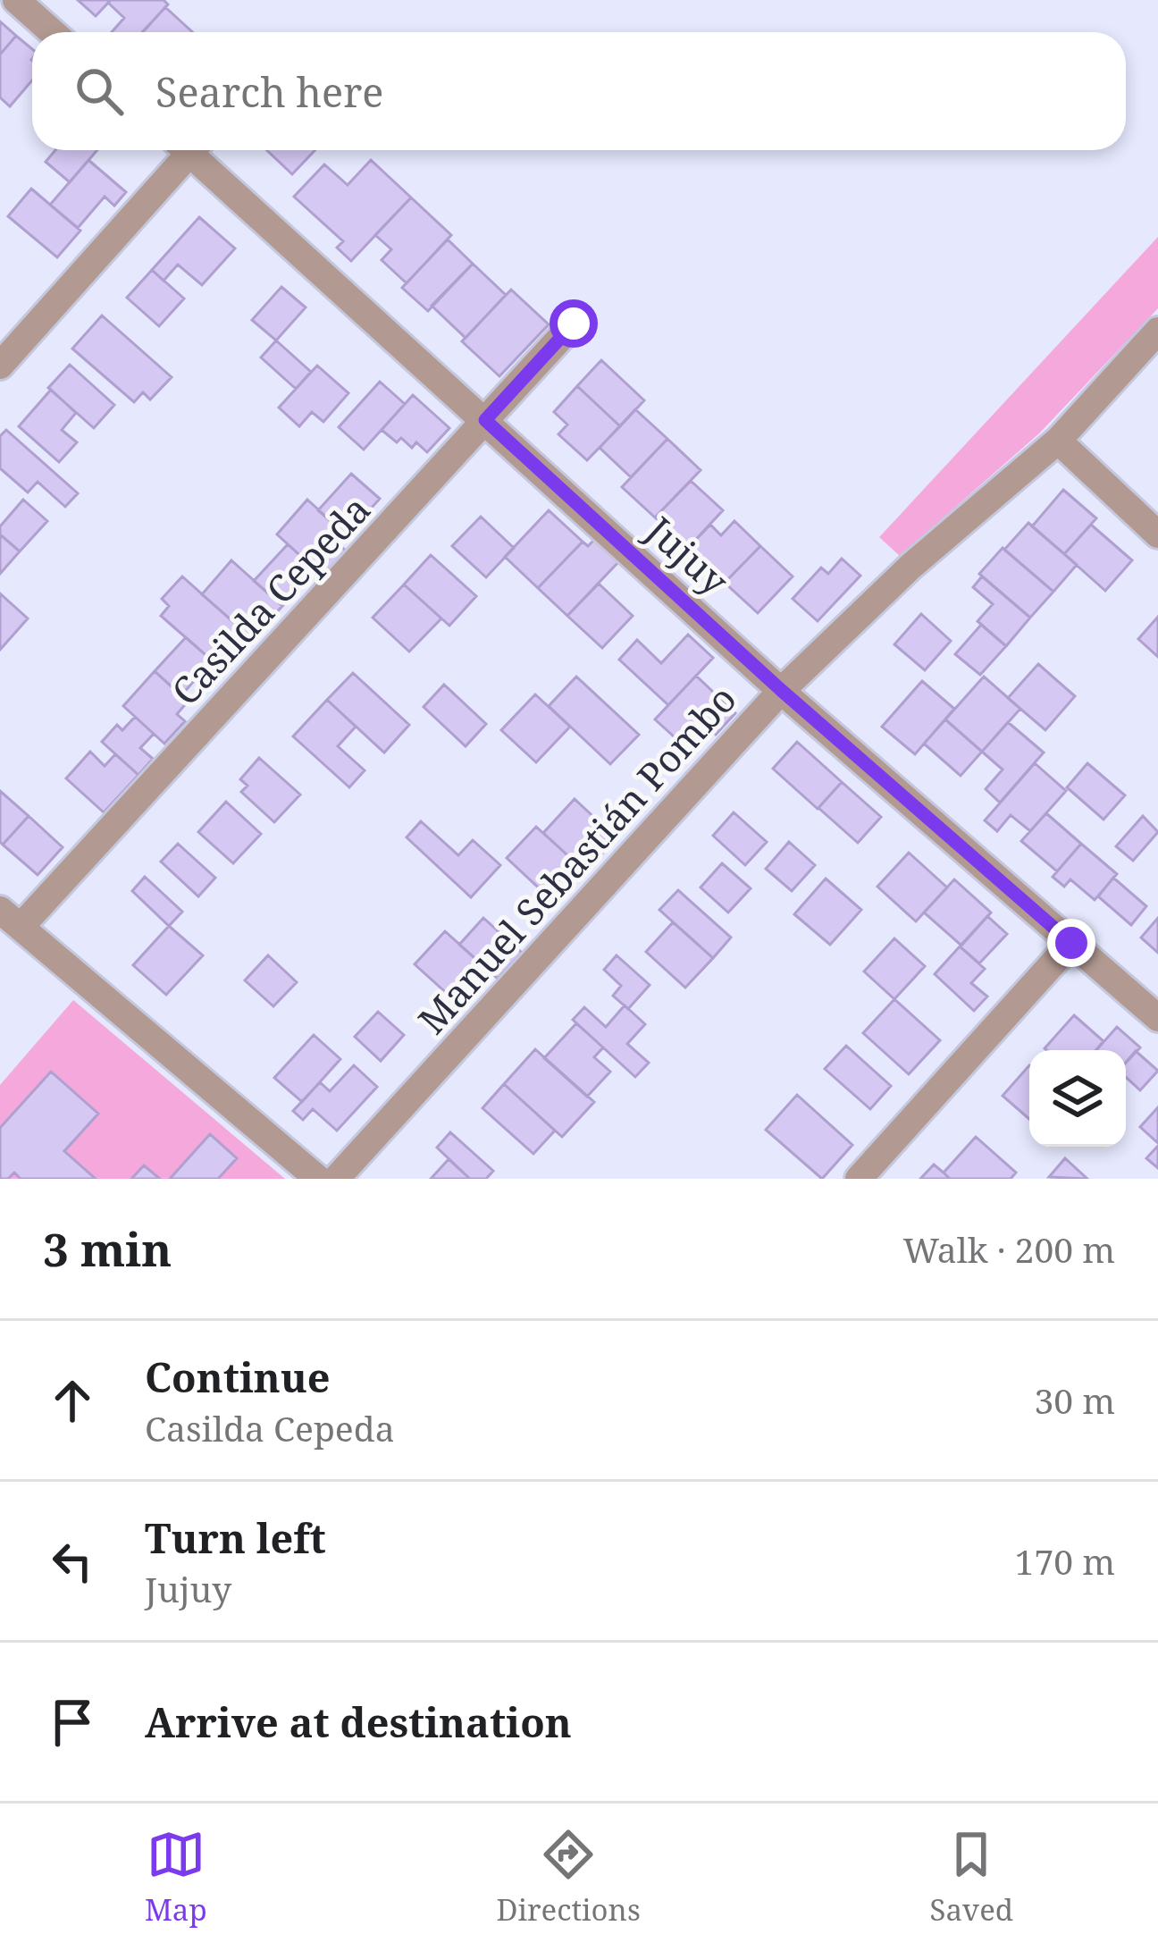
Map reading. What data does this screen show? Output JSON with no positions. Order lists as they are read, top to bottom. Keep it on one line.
{"streets":{"street":["Jujuy","Casilda Cepeda","Manuel Sebastián Pombo"]},"crossings":[["Jujuy","Casilda Cepeda"],["Jujuy","Manuel Sebastián Pombo"]],"page":{"search":"Search here","heading":["3 min","Walk · 200 m"],"list":[["Continue","Casilda Cepeda","30 m"],["Turn left","Jujuy","170 m"],"Arrive at destination"],"nav":["Map","Directions","Saved"]}}
